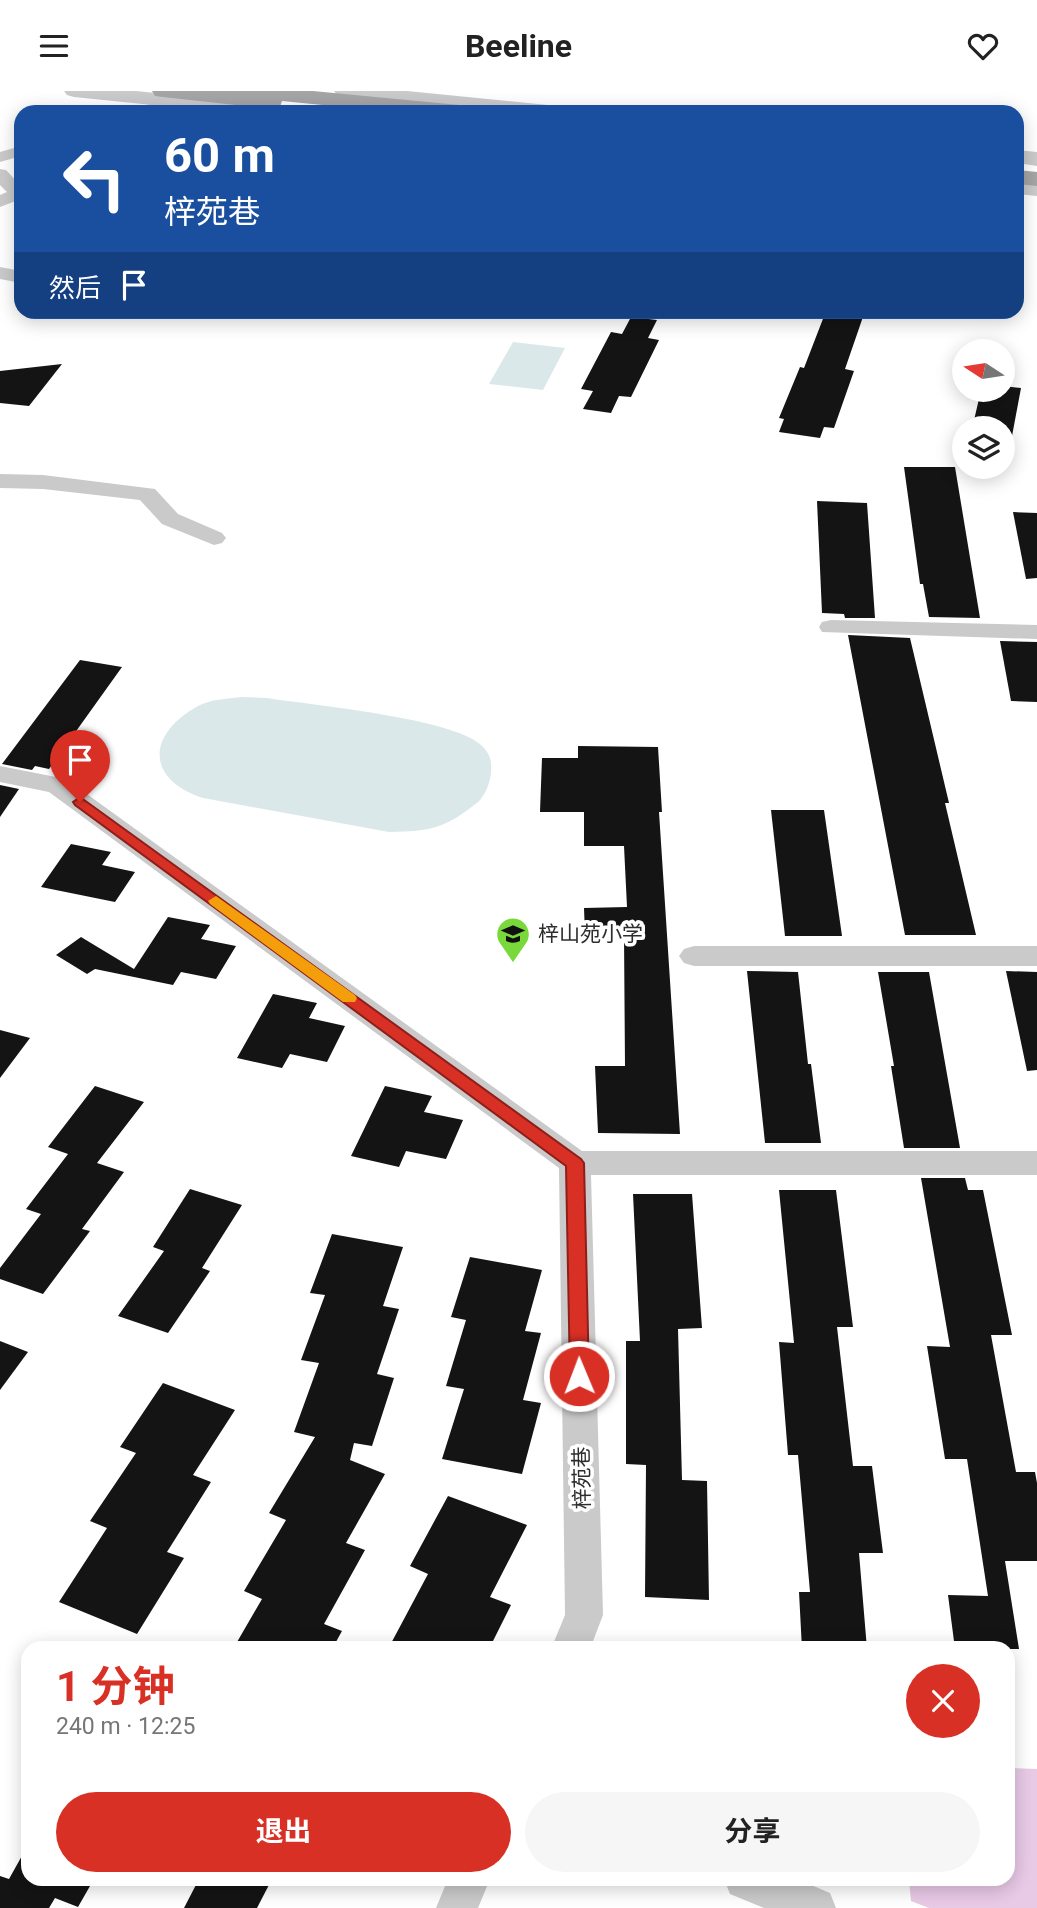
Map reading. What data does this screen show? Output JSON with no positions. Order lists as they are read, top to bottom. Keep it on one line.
{"streets":{"street":["梓苑巷"]},"places":{"school or university":["梓山苑小学"]},"north":"left","page":{"header":"Beeline","turn":["60 m","梓苑巷"],"then":"然后","heading":["1 分钟","240 m · 12:25"],"buttons":["退出","分享"]}}
